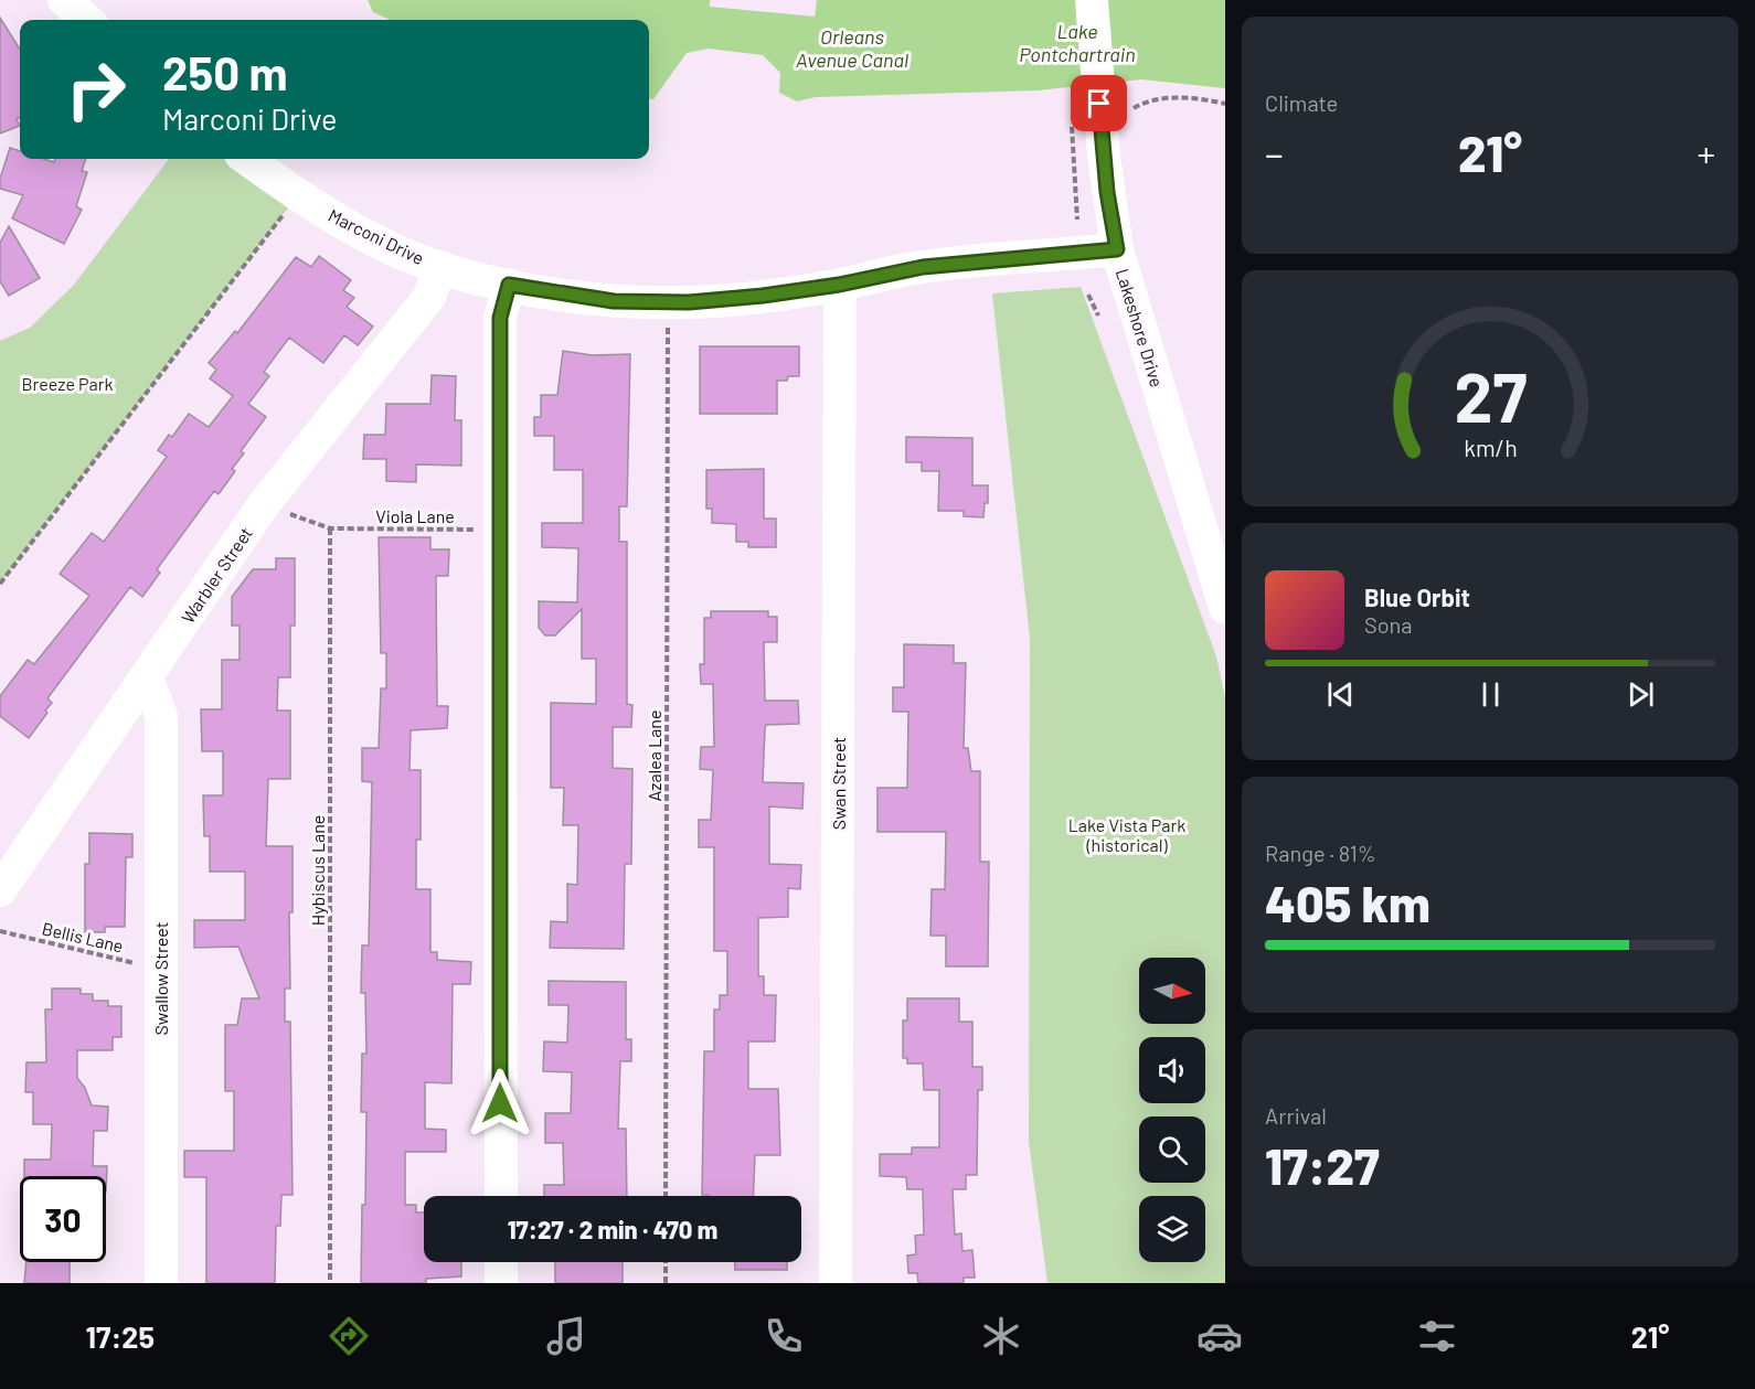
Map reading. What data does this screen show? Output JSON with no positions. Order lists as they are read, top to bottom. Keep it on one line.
{"streets":{"street":["Marconi Drive","Lakeshore Drive","Warbler Street","Swan Street","Swallow Street"],"path":["Viola Lane","Azalea Lane","Hybiscus Lane","Bellis Lane"]},"crossings":[["Marconi Drive","Lakeshore Drive"],["Marconi Drive","Warbler Street"],["Marconi Drive","Azalea Lane"],["Marconi Drive","Swan Street"],["Viola Lane","Hybiscus Lane"],["Warbler Street","Swallow Street"],["Bellis Lane","Swallow Street"]],"water":["Lake Pontchartrain","Orleans Avenue Canal"],"parks":["Breeze Park","Lake Vista Park (historical)"],"north":"right","page":{"tile":["Climate",["Range · 81%","405 km"],["Arrival","17:27"]],"turn":["250 m","Marconi Drive"],"heat":["−","21°","+"],"song":["Blue Orbit","Sona"],"limit":"30","trip":"17:27 · 2 min · 470 m","tabs":["17:25","21°"],"gauge":["27","km/h"]}}
